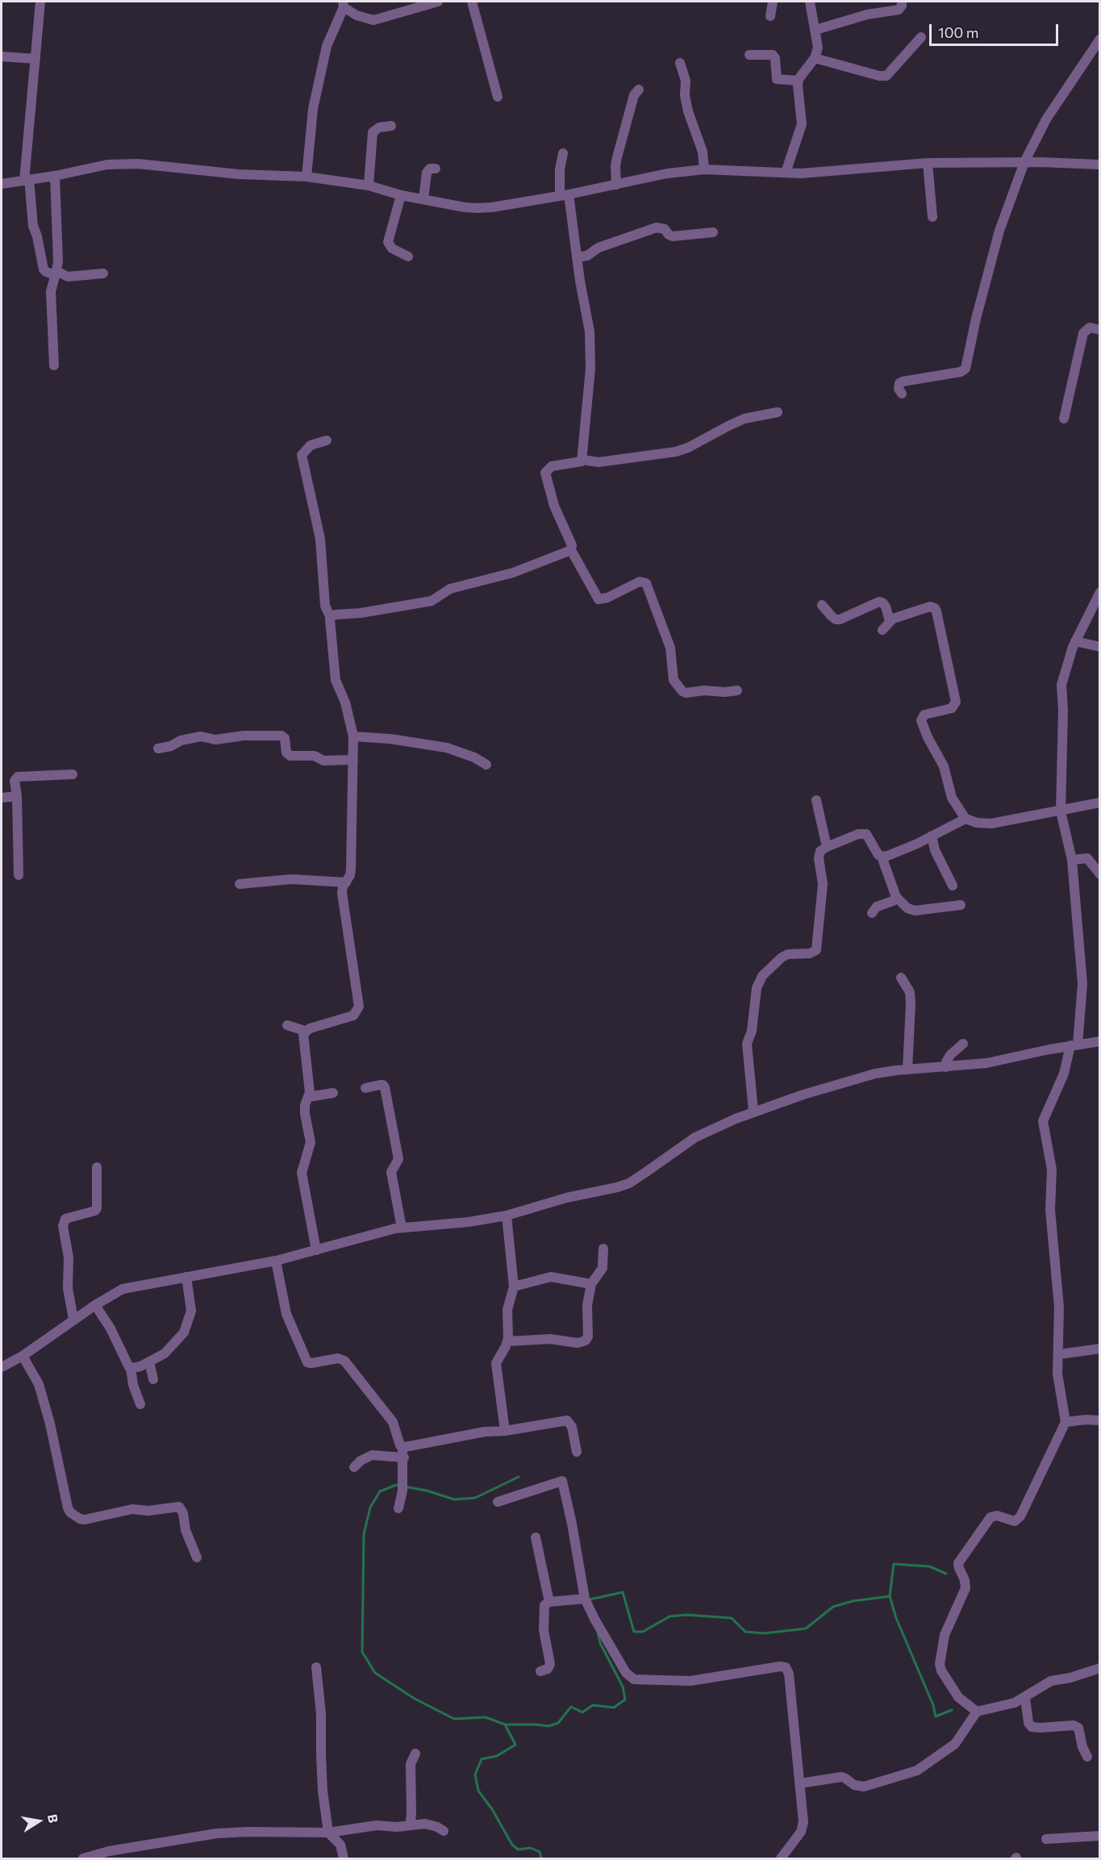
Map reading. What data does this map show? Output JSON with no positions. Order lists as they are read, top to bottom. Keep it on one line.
{"scale_bar":"100 m","north":"right"}
